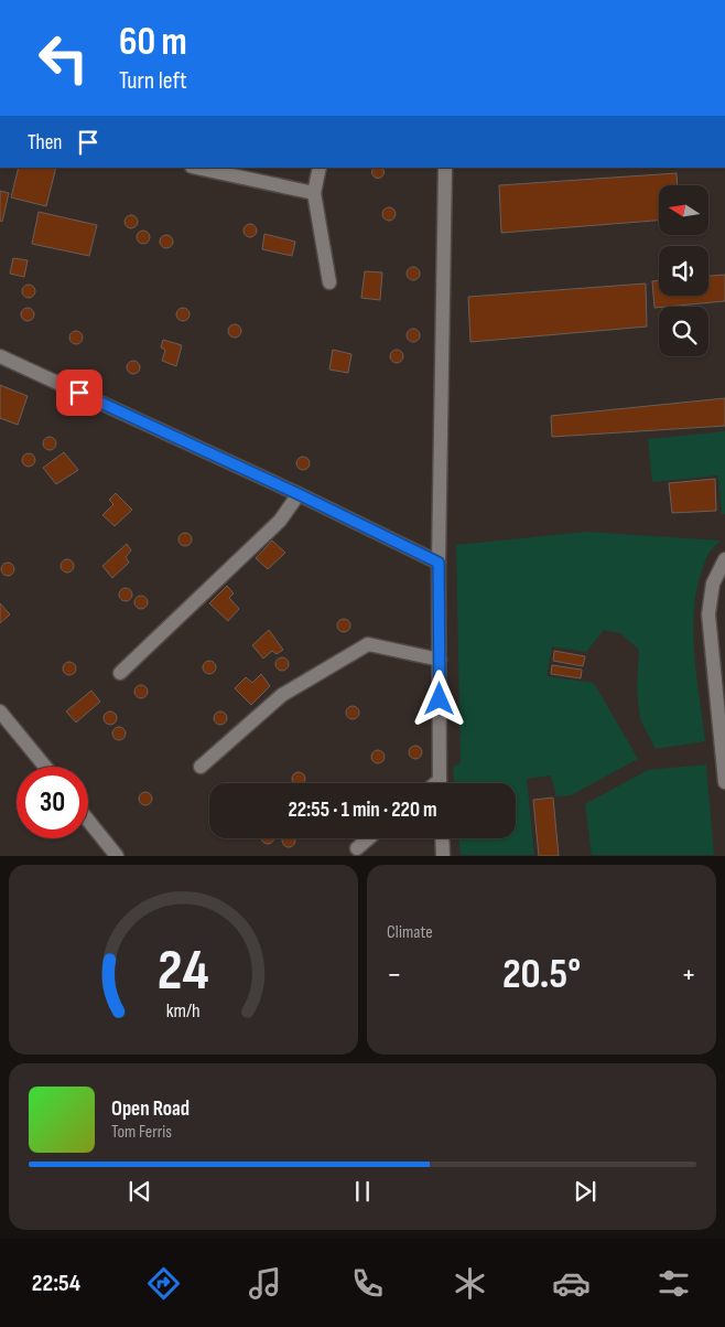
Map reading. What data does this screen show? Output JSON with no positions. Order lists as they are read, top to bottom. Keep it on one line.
{"north":"left","page":{"turn":["60 m","Turn left"],"then":"Then","limit":"30","trip":"22:55 · 1 min · 220 m","tile":"Climate","heat":["−","20.5°","+"],"song":["Open Road","Tom Ferris"],"tabs":"22:54","gauge":["24","km/h"]}}
